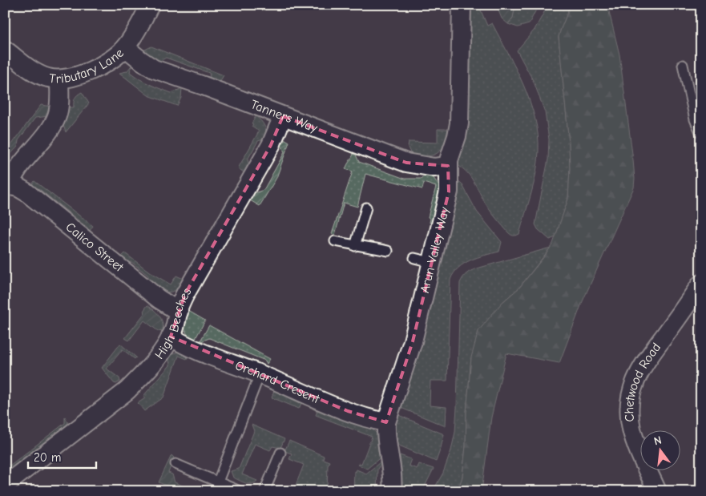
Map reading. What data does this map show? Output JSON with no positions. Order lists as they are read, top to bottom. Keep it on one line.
{"streets":{"street":["Tributary Lane","Tanners Way","Calico Street","Arun Valley Way","High Beeches","Orchard Cresent","Chetwood Road"]},"crossings":[["Tributary Lane","Tanners Way"],["Tanners Way","Arun Valley Way"],["Tanners Way","High Beeches"],["Calico Street","High Beeches"],["Arun Valley Way","Orchard Cresent"],["High Beeches","Orchard Cresent"]],"scale_bar":"20 m","north":"top"}
